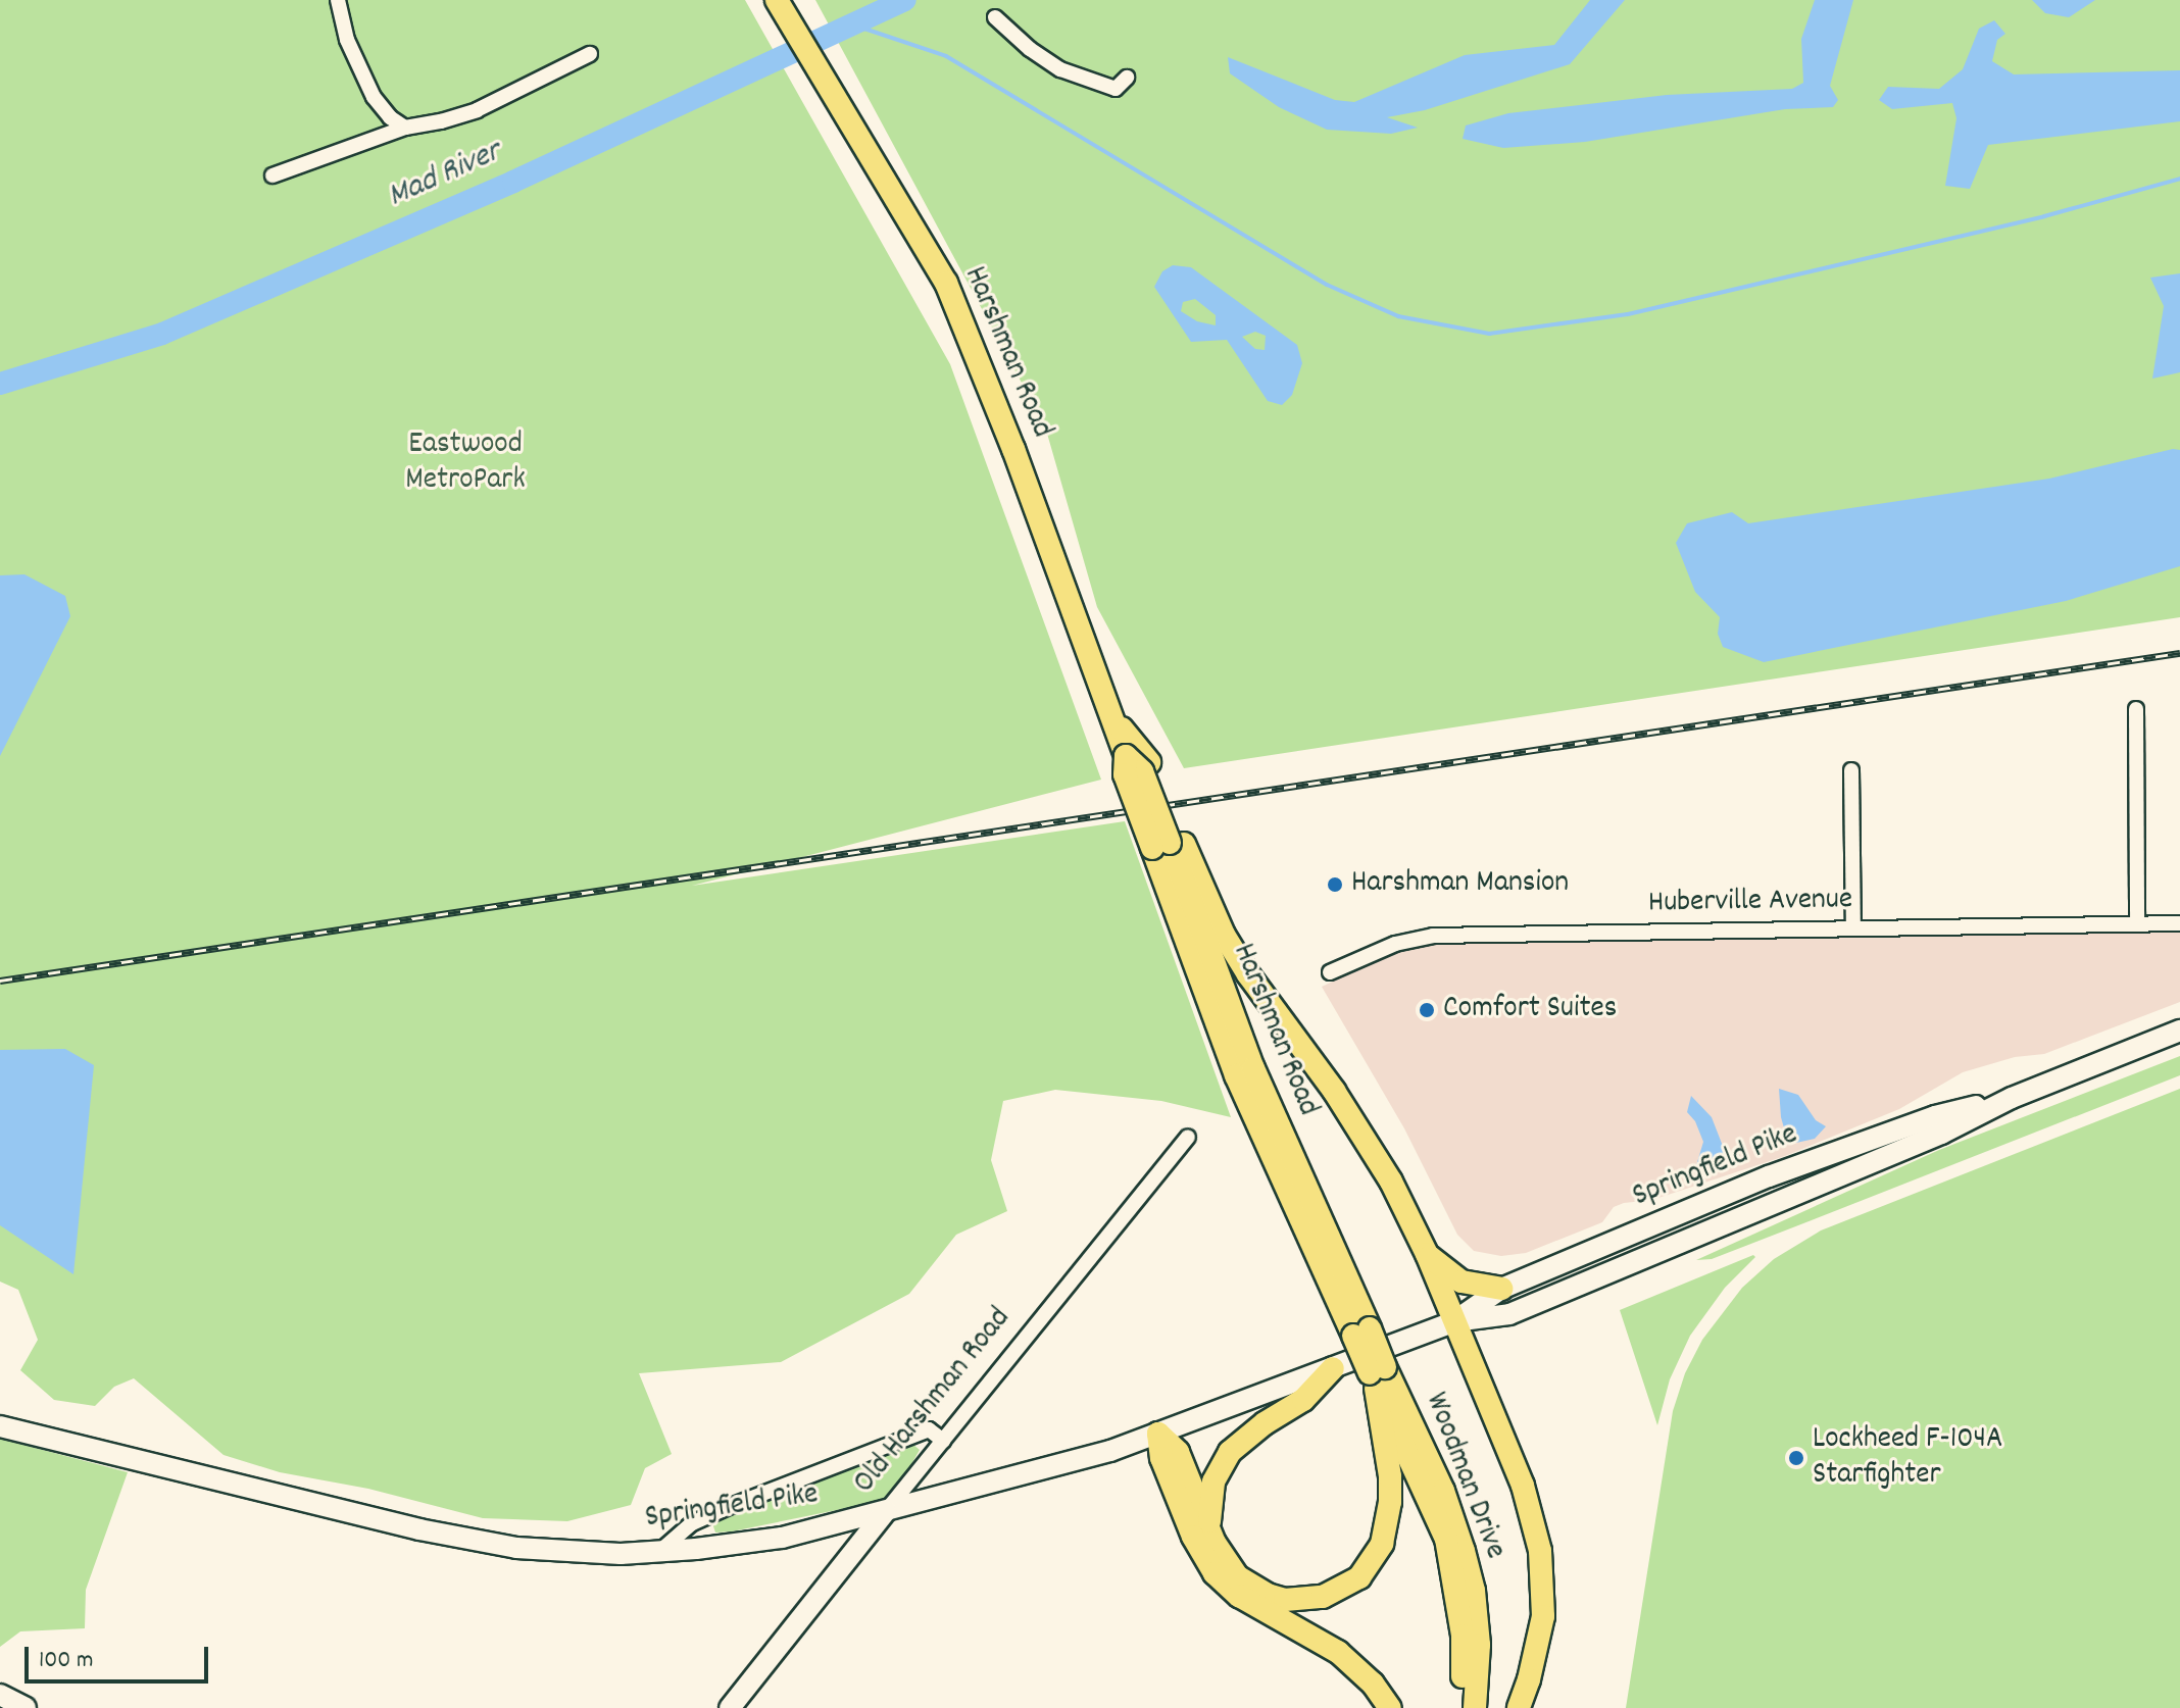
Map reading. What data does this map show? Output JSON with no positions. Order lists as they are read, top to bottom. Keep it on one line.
{"streets":{"main road":["Harshman Road","Springfield Pike","Old Harshman Road","Woodman Drive"],"street":["Huberville Avenue"]},"crossings":[["Harshman Road","Woodman Drive"],["Springfield Pike","Old Harshman Road"]],"water":["Mad River"],"parks":["Eastwood MetroPark"],"places":["Harshman Mansion","Comfort Suites","Lockheed F-104A Starfighter"],"scale_bar":"100 m"}
